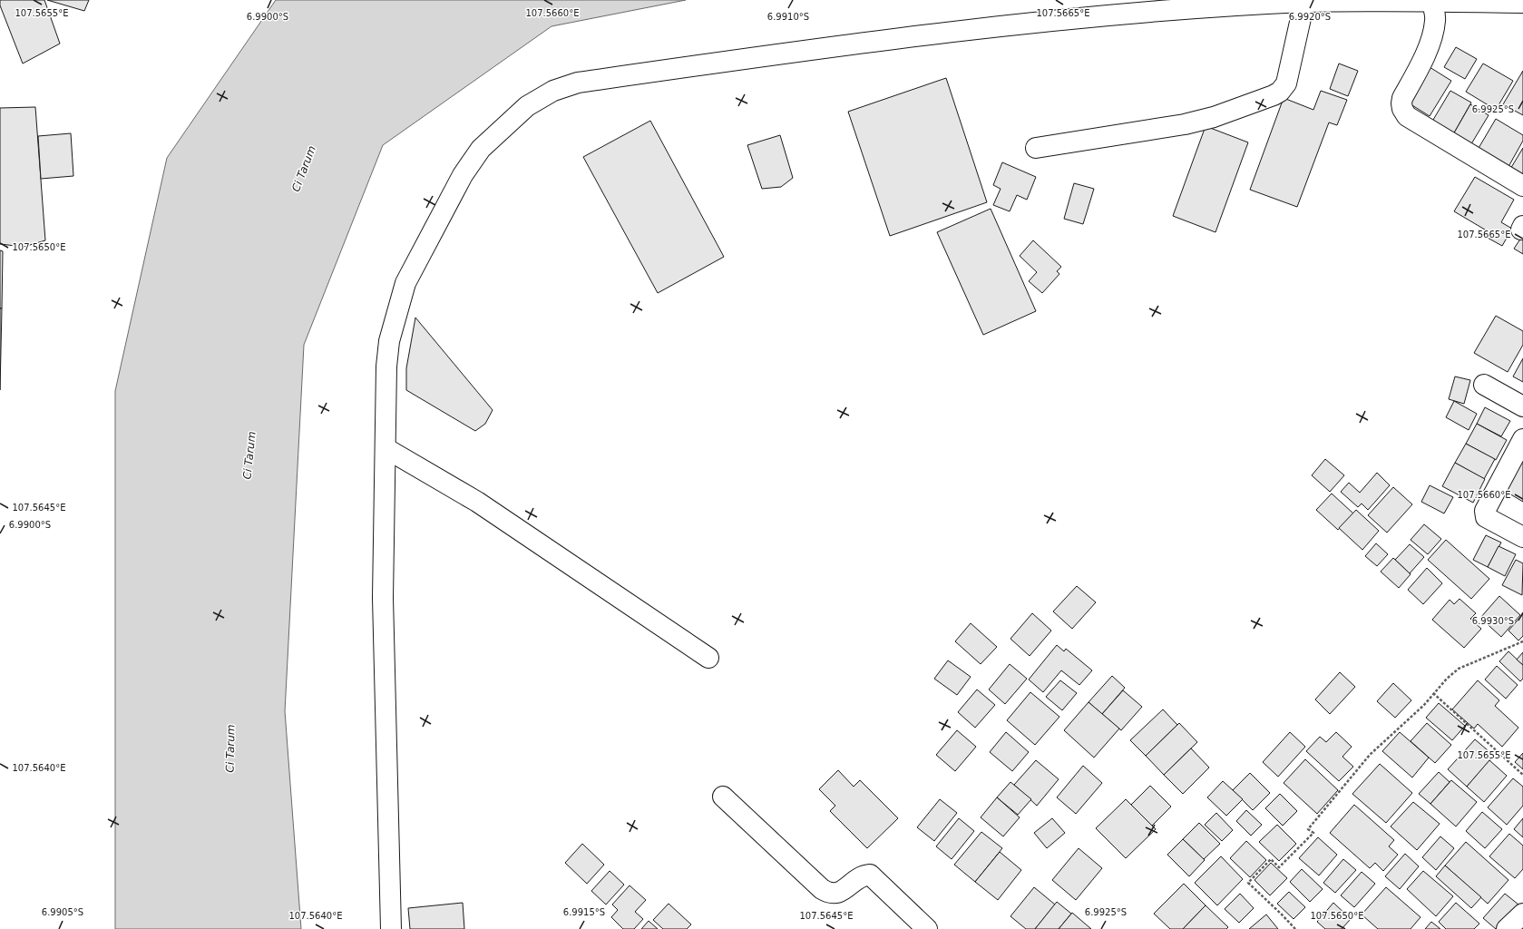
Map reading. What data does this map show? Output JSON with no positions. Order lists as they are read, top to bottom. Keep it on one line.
{"water":["Ci Tarum"],"coordinates":["107.5655°E","107.5660°E","107.5665°E","6.9900°S","6.9910°S","6.9920°S","6.9925°S","107.5650°E","107.5645°E","6.9930°S","107.5640°E","6.9905°S","6.9915°S"]}
